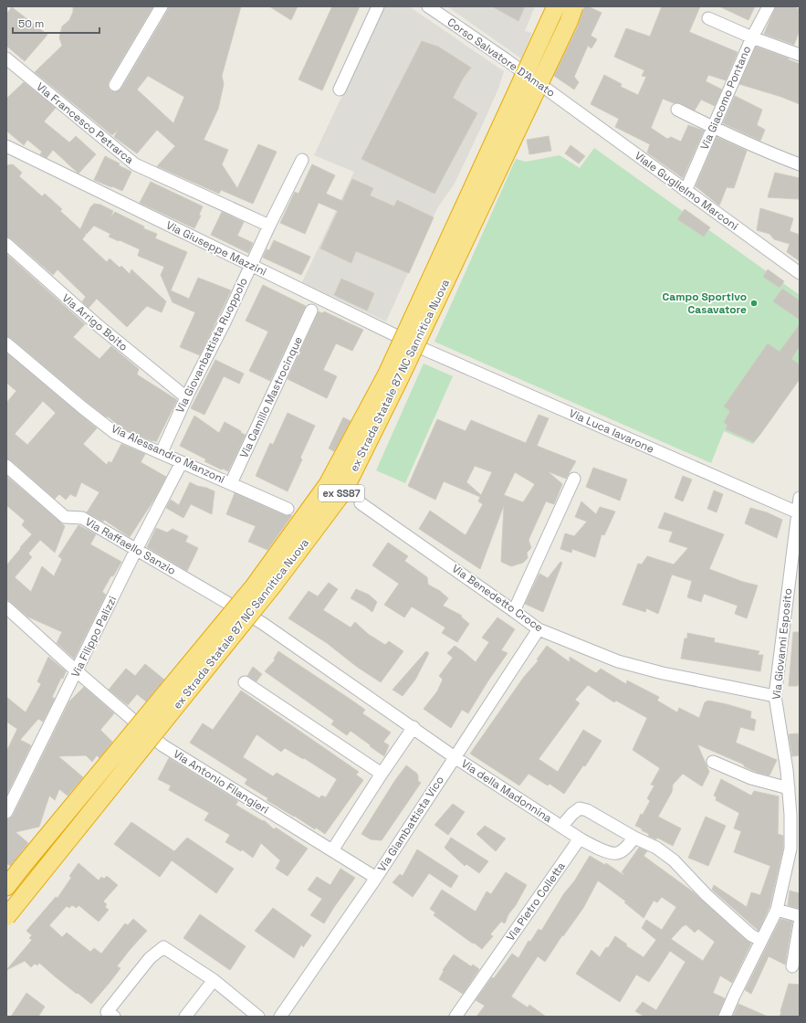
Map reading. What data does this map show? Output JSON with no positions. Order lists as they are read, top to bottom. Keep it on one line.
{"streets":{"highway":["ex Strada Statale 87 NC Sannitica Nuova","ex SS87"],"street":["Corso Salvatore D'Amato","Via Giacomo Pontano","Via Francesco Petrarca","Viale Guglielmo Marconi","Via Giuseppe Mazzini","Via Arrigo Boito","Via Giovanbattista Ruoppolo","Via Camillo Mastrocinque","Via Luca Iavarone","Via Alessandro Manzoni","Via Raffaello Sanzio","Via Benedetto Croce","Via Filippo Palizzi","Via Giovanni Esposito","Via Antonio Filangieri","Via della Madonnina","Via Giambattista Vico","Via Pietro Colletta"]},"crossings":[["Corso Salvatore D'Amato","Viale Guglielmo Marconi"],["Via Giacomo Pontano","Viale Guglielmo Marconi"],["Via Francesco Petrarca","Via Giovanbattista Ruoppolo"],["Via Giuseppe Mazzini","Via Giovanbattista Ruoppolo"],["Via Giuseppe Mazzini","Via Luca Iavarone"],["Via Arrigo Boito","Via Giovanbattista Ruoppolo"],["Via Giovanbattista Ruoppolo","Via Alessandro Manzoni"],["Via Camillo Mastrocinque","Via Alessandro Manzoni"],["Via Luca Iavarone","Via Giovanni Esposito"],["Via Alessandro Manzoni","Via Filippo Palizzi"],["Via Raffaello Sanzio","Via Filippo Palizzi"],["Via Raffaello Sanzio","Via della Madonnina"],["Via Benedetto Croce","Via Giovanni Esposito"],["Via Benedetto Croce","Via Giambattista Vico"],["Via Filippo Palizzi","Via Antonio Filangieri"],["Via Giovanni Esposito","Via della Madonnina"],["Via Antonio Filangieri","Via Giambattista Vico"],["Via della Madonnina","Via Giambattista Vico"]],"places":["Campo Sportivo Casavatore"],"scale_bar":"50 m"}
